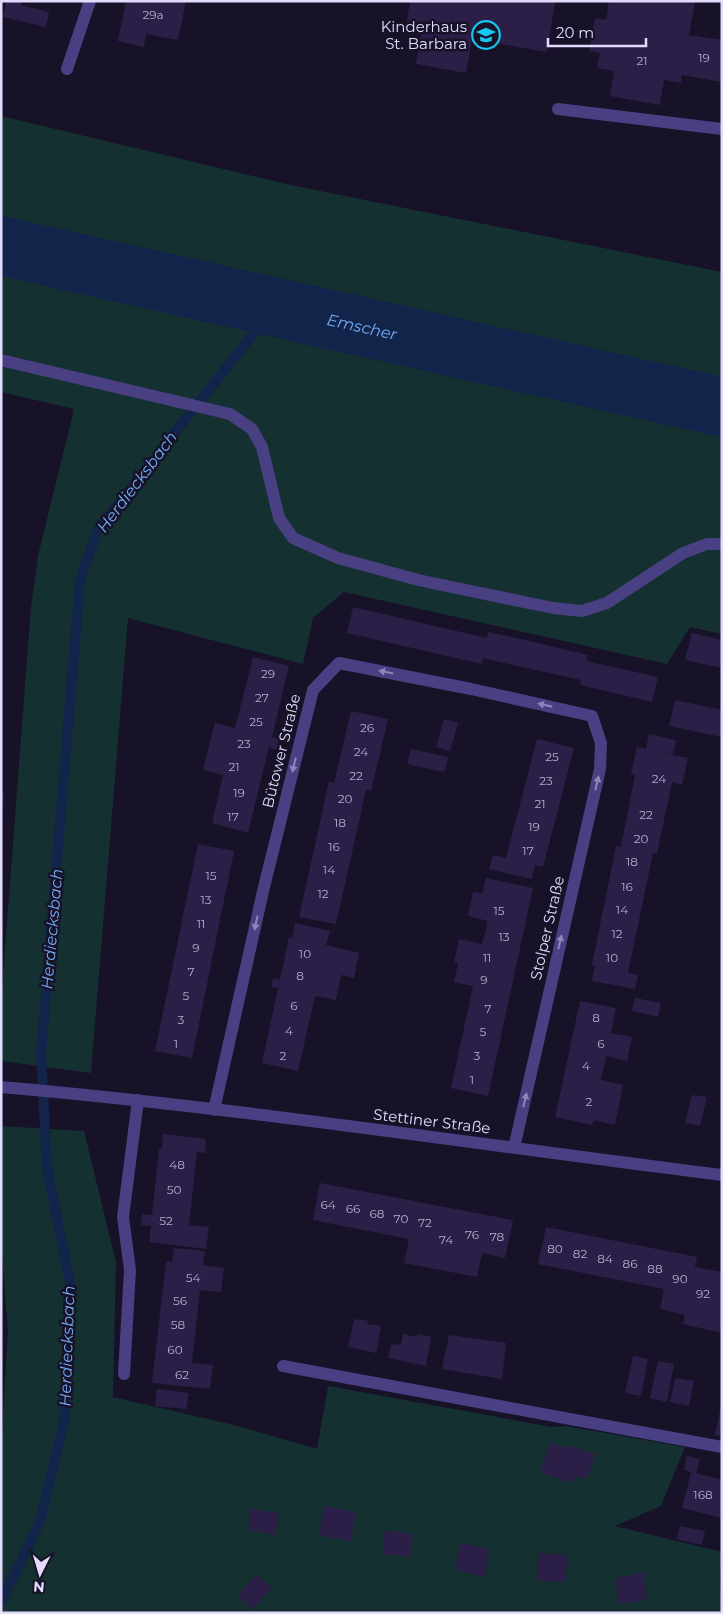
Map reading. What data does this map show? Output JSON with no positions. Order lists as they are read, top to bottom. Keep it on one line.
{"streets":{"street":["Bütower Straße","Stolper Straße","Stettiner Straße"]},"crossings":[["Bütower Straße","Stolper Straße"],["Bütower Straße","Stettiner Straße"],["Stolper Straße","Stettiner Straße"]],"one_way":["Stolper Straße"],"water":["Emscher","Herdiecksbach"],"places":{"school or university":["Kinderhaus St. Barbara"]},"house_numbers":["29a","19","21","29","27","25","26","23","24","25","21","22","24","23","19","20","21","22","17","18","19","20","16","17","18","14","15","16","12","13","14","15","11","12","13","9","10","11","10","7","8","9","5","6","7","8","3","4","5","1","6","2","3","4","1","2","48","50","64","66","68","70","52","72","76","78","74","80","82","84","86","88","54","90","92","56","58","60","62","168"],"scale_bar":"20 m","north":"bottom"}
